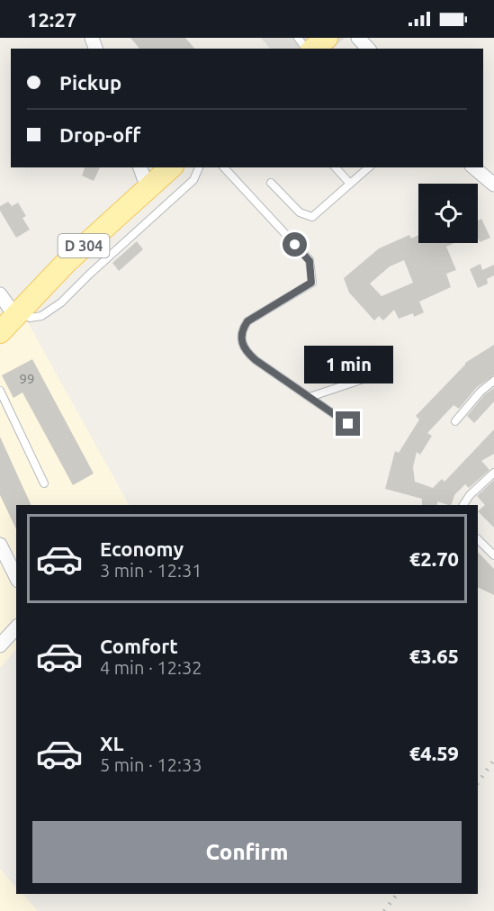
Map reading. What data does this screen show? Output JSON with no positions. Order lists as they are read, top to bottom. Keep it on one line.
{"streets":{"main road":["D 304"]},"house_numbers":["99"],"page":{"status":"12:27","banner":["Pickup","Drop-off"],"bubble":"1 min","list":[{"name":"Economy","note":"3 min · 12:31","value":"€2.70"},{"name":"Comfort","note":"4 min · 12:32","value":"€3.65"},{"name":"XL","note":"5 min · 12:33","value":"€4.59"}],"buttons":"Confirm"}}
